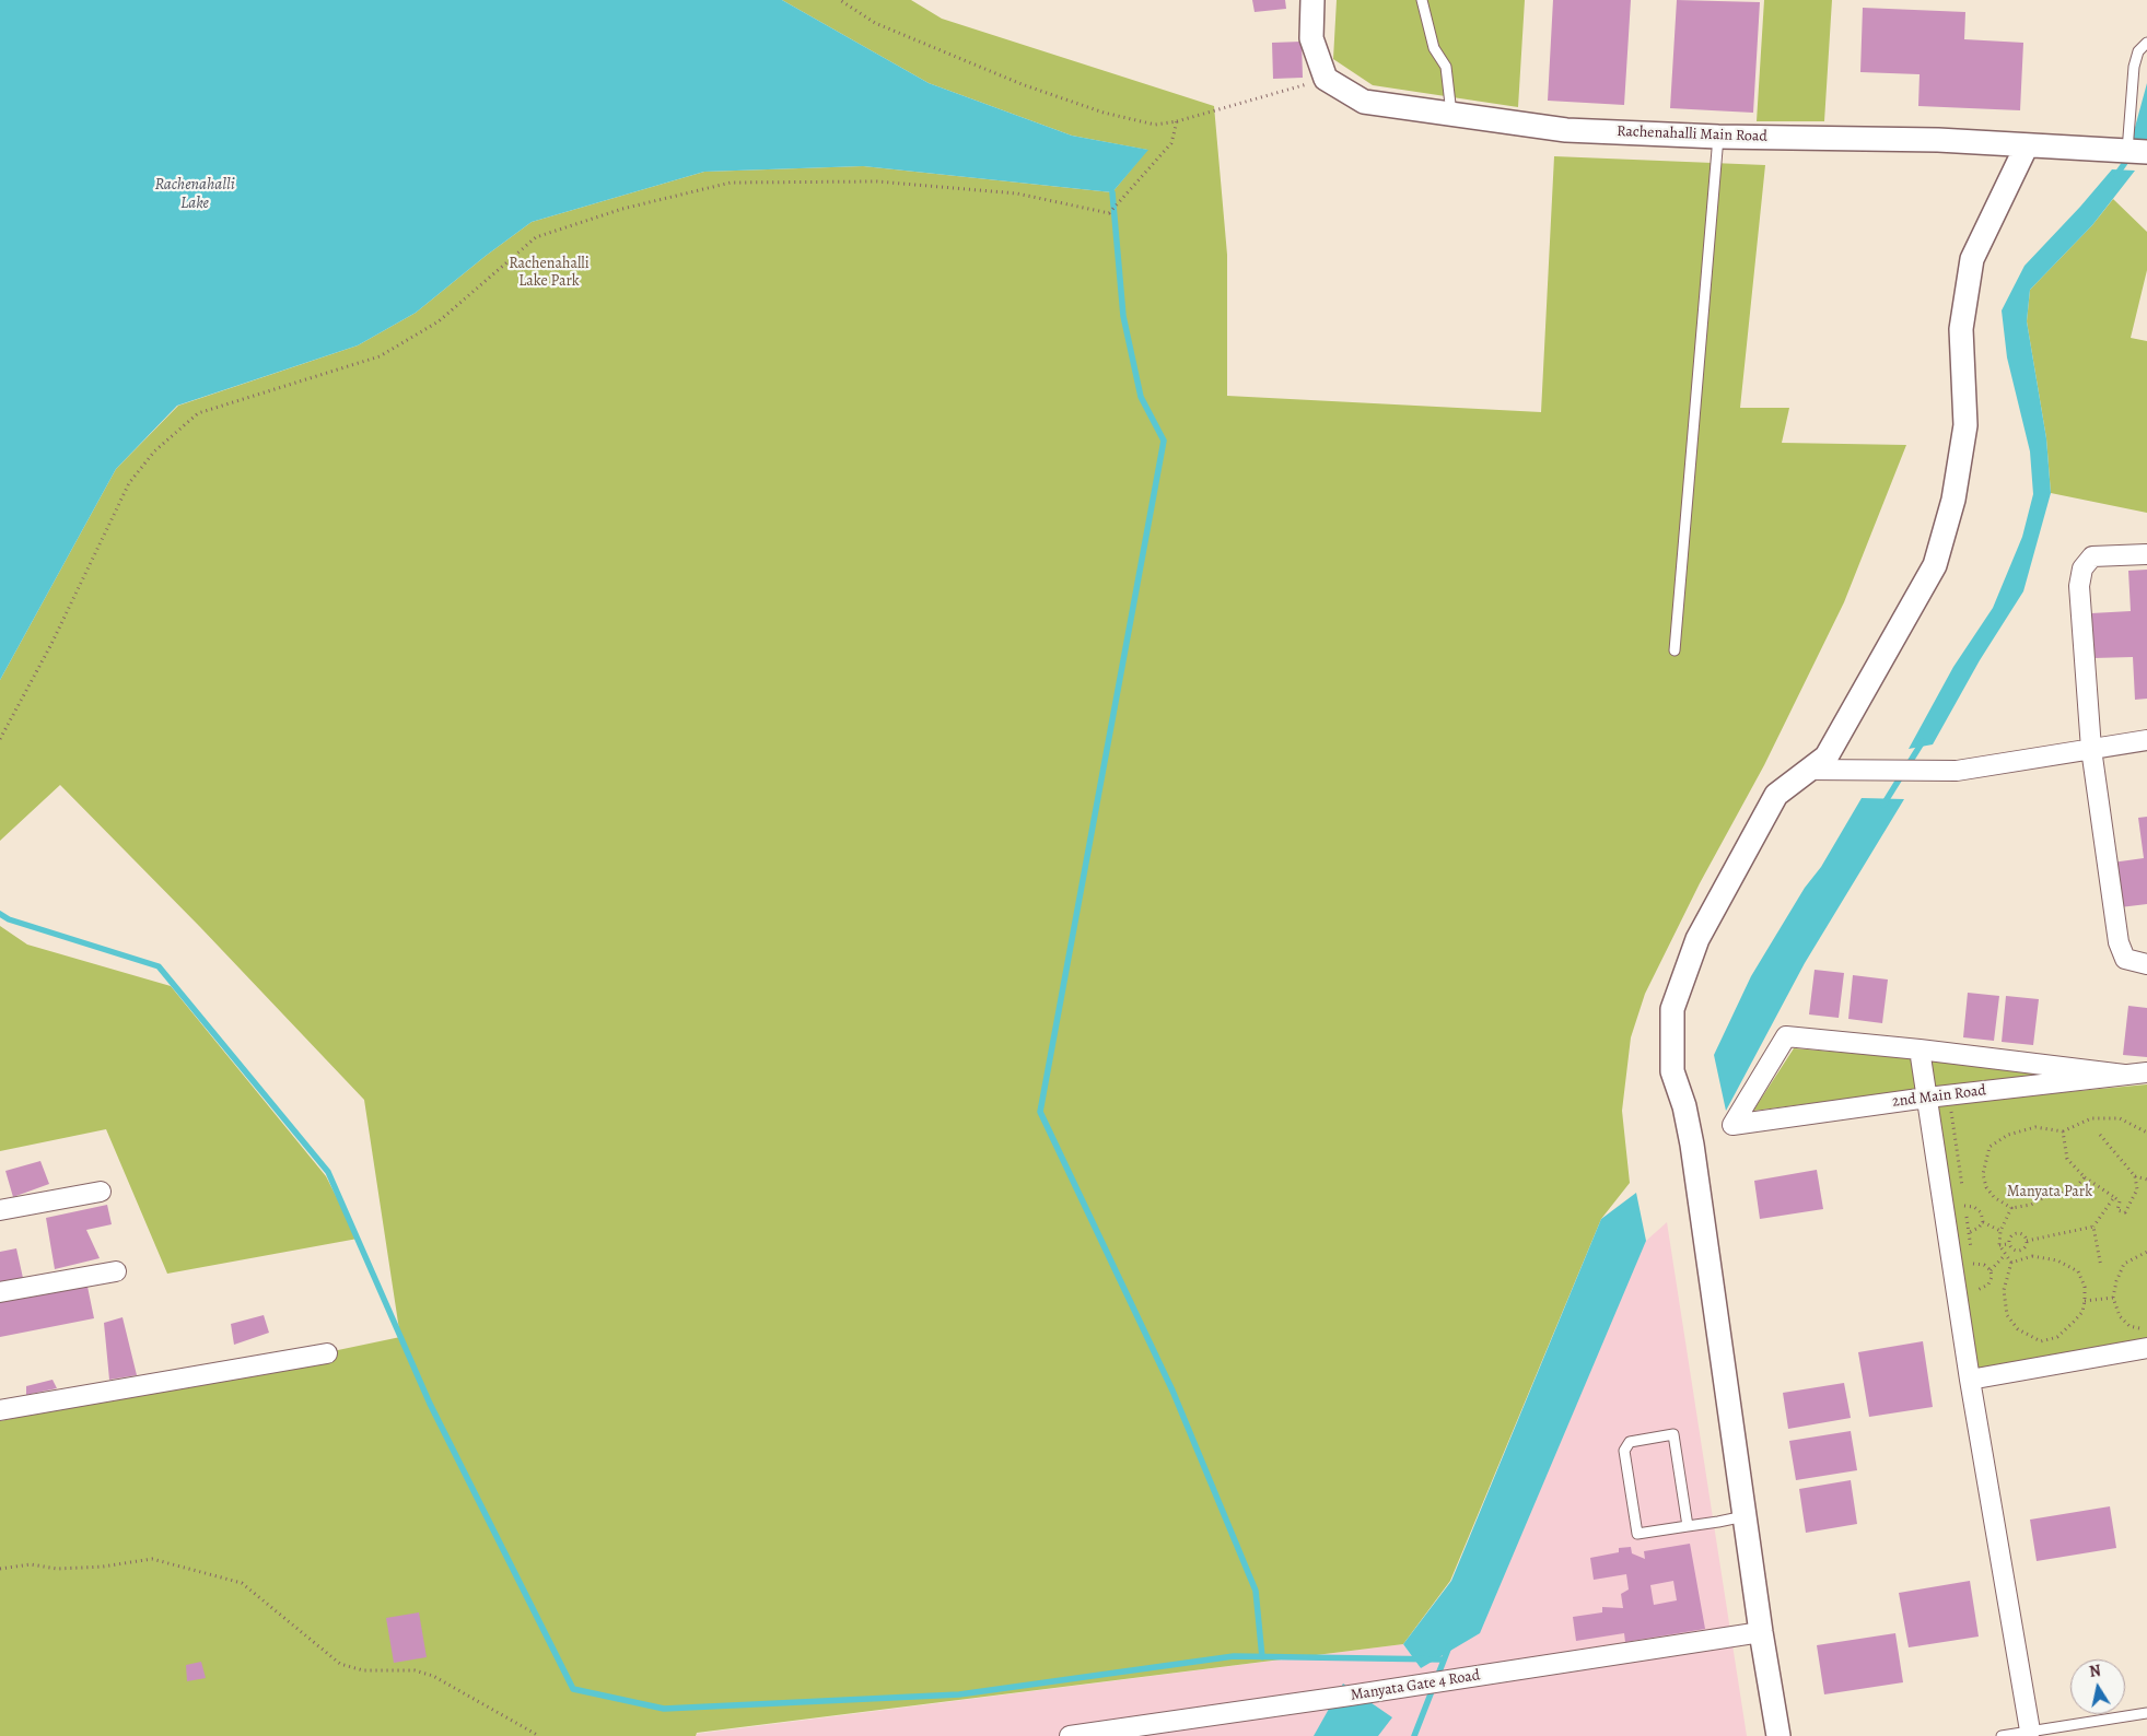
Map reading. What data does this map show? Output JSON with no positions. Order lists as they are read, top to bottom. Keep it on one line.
{"streets":{"street":["Rachenahalli Main Road","2nd Main Road","Manyata Gate 4 Road"]},"water":["Rachenahalli Lake"],"parks":["Rachenahalli Lake Park","Manyata Park"],"north":"top"}
